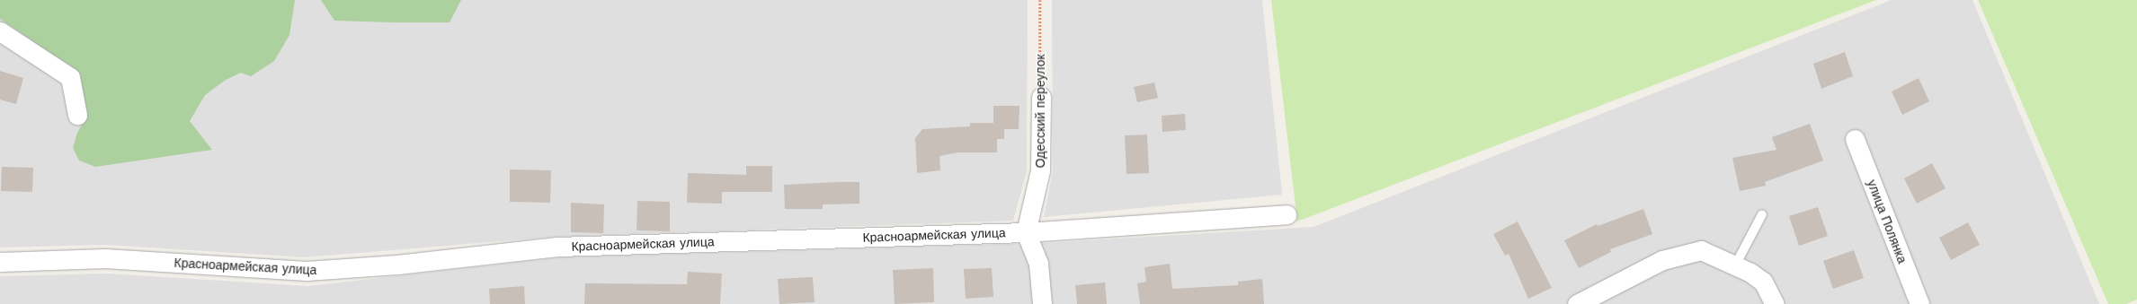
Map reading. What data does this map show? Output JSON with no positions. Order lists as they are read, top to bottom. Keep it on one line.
{"streets":{"street":["Одесский переулок","улица Полянка","Красноармейская улица"]},"crossings":[["Одесский переулок","Красноармейская улица"]]}
